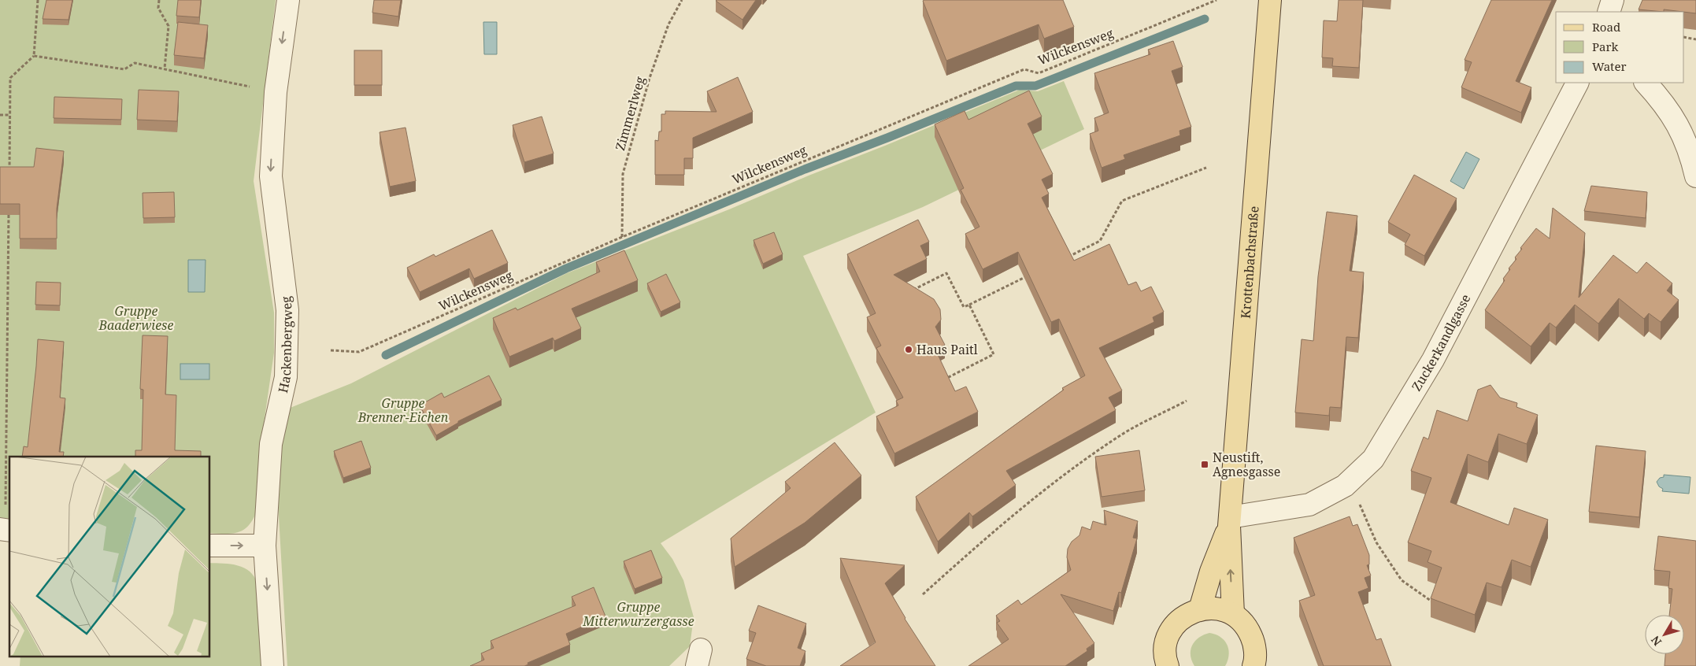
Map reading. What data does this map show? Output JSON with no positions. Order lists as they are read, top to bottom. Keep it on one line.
{"streets":{"main road":["Krottenbachstraße"],"street":["Zuckerkandlgasse","Hackenbergweg"],"path":["Wilckensweg","Zimmerlweg"]},"crossings":[["Wilckensweg","Zimmerlweg"],["Krottenbachstraße","Zuckerkandlgasse"]],"one_way":["Hackenbergweg"],"parks":["Gruppe Baaderwiese","Gruppe Brenner-Eichen","Gruppe Mitterwurzergasse"],"places":{"other":["Haus Paitl"],"transit":["Neustift, Agnesgasse"]},"legend":["Road","Park","Water"],"north":"bottom left"}
